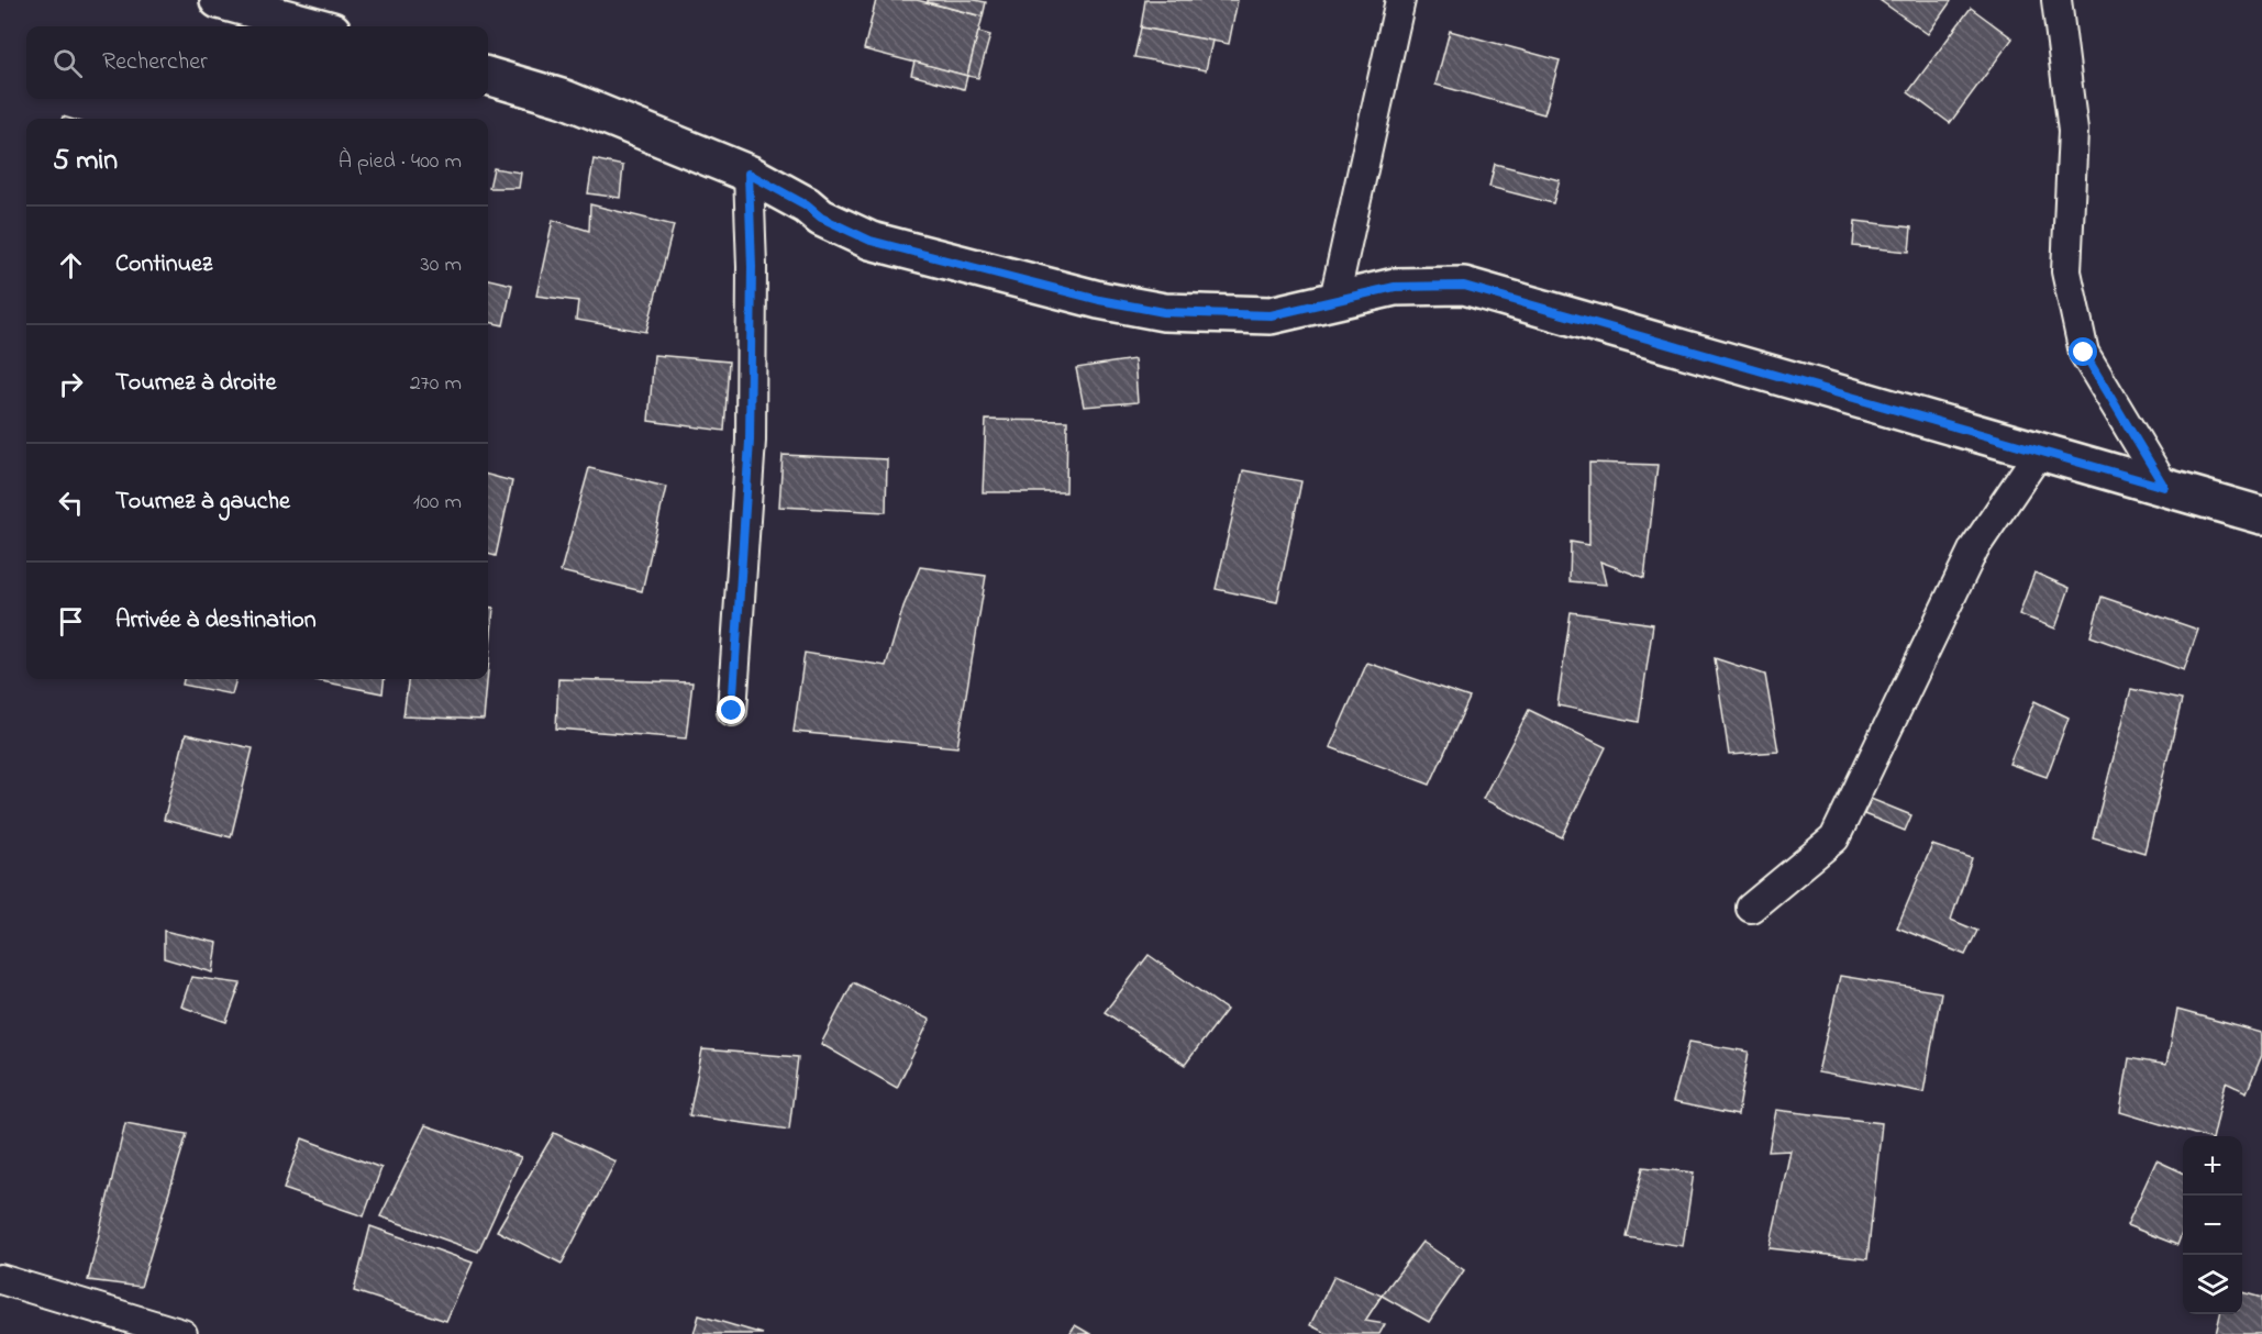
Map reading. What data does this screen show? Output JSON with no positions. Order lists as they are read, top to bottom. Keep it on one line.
{"page":{"search":"Rechercher","heading":["5 min","À pied · 400 m"],"list":[["Continuez","30 m"],["Tournez à droite","270 m"],["Tournez à gauche","100 m"],"Arrivée à destination"],"map_buttons":["+","−"]}}
